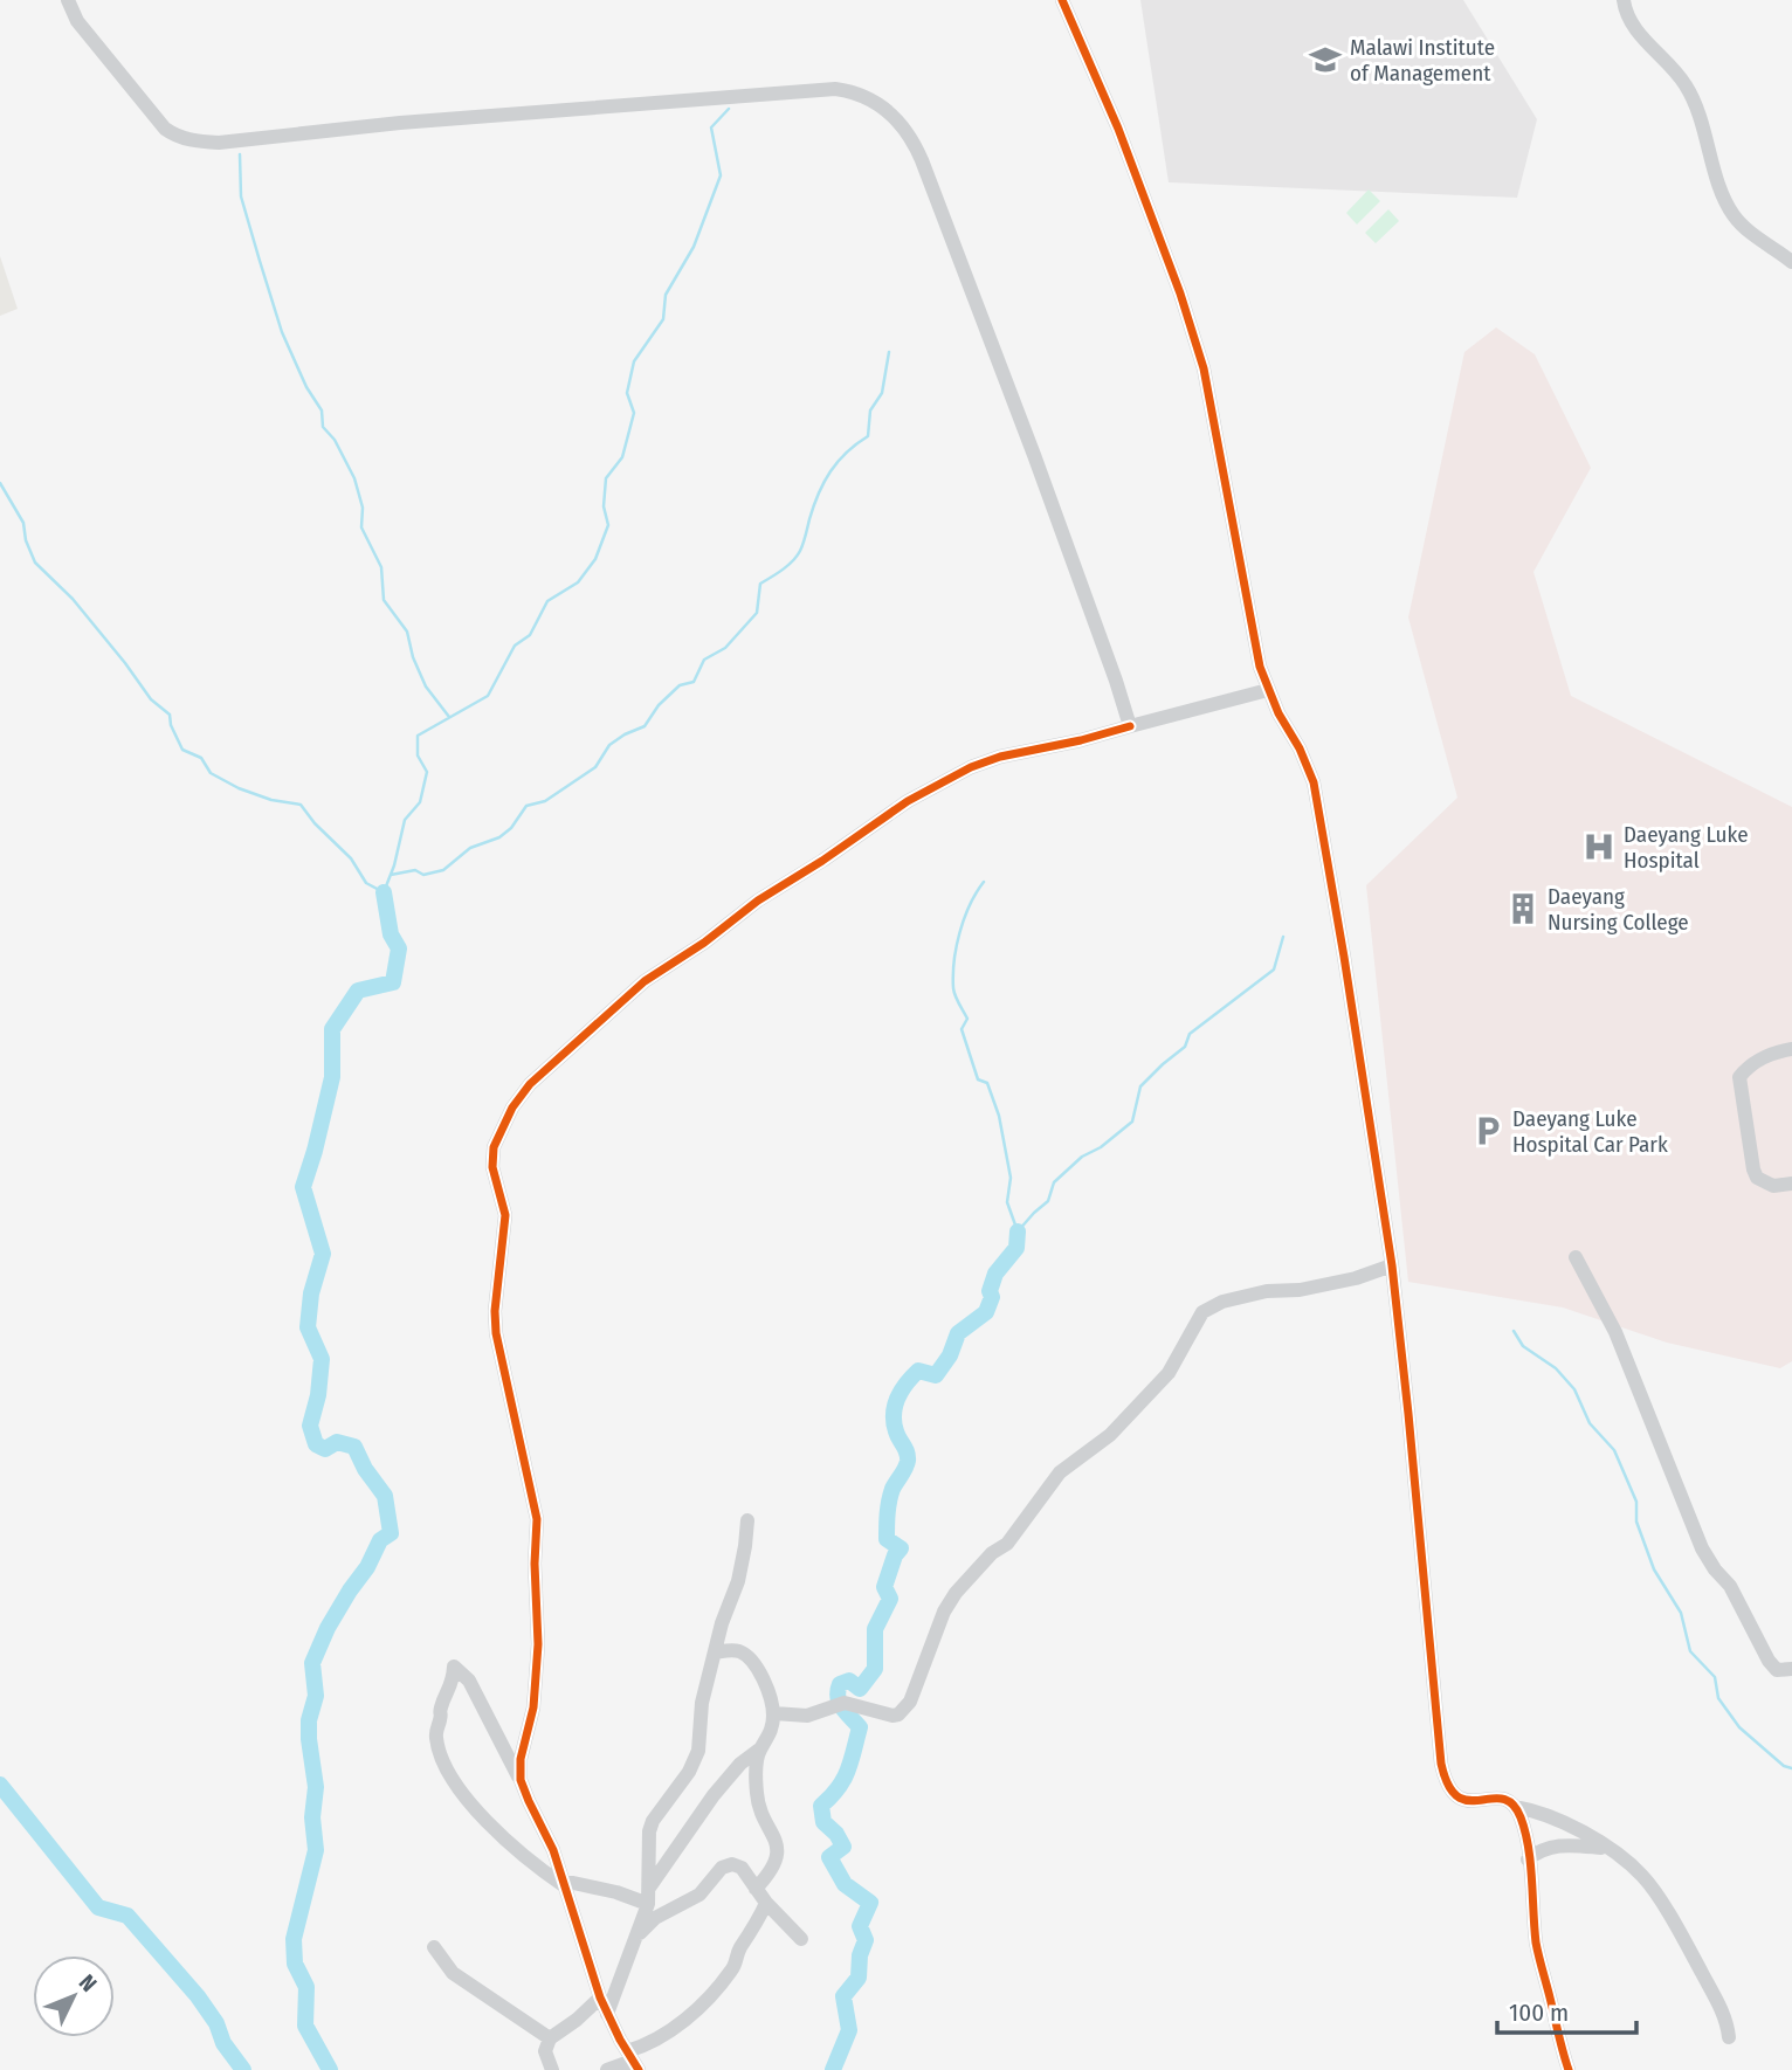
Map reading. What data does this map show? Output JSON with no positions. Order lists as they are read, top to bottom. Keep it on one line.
{"places":{"school or university":["Malawi Institute of Management"],"hospital":["Daeyang Luke Hospital"],"building":["Daeyang Nursing College"],"parking":["Daeyang Luke Hospital Car Park"]},"scale_bar":"100 m","north":"top right"}
